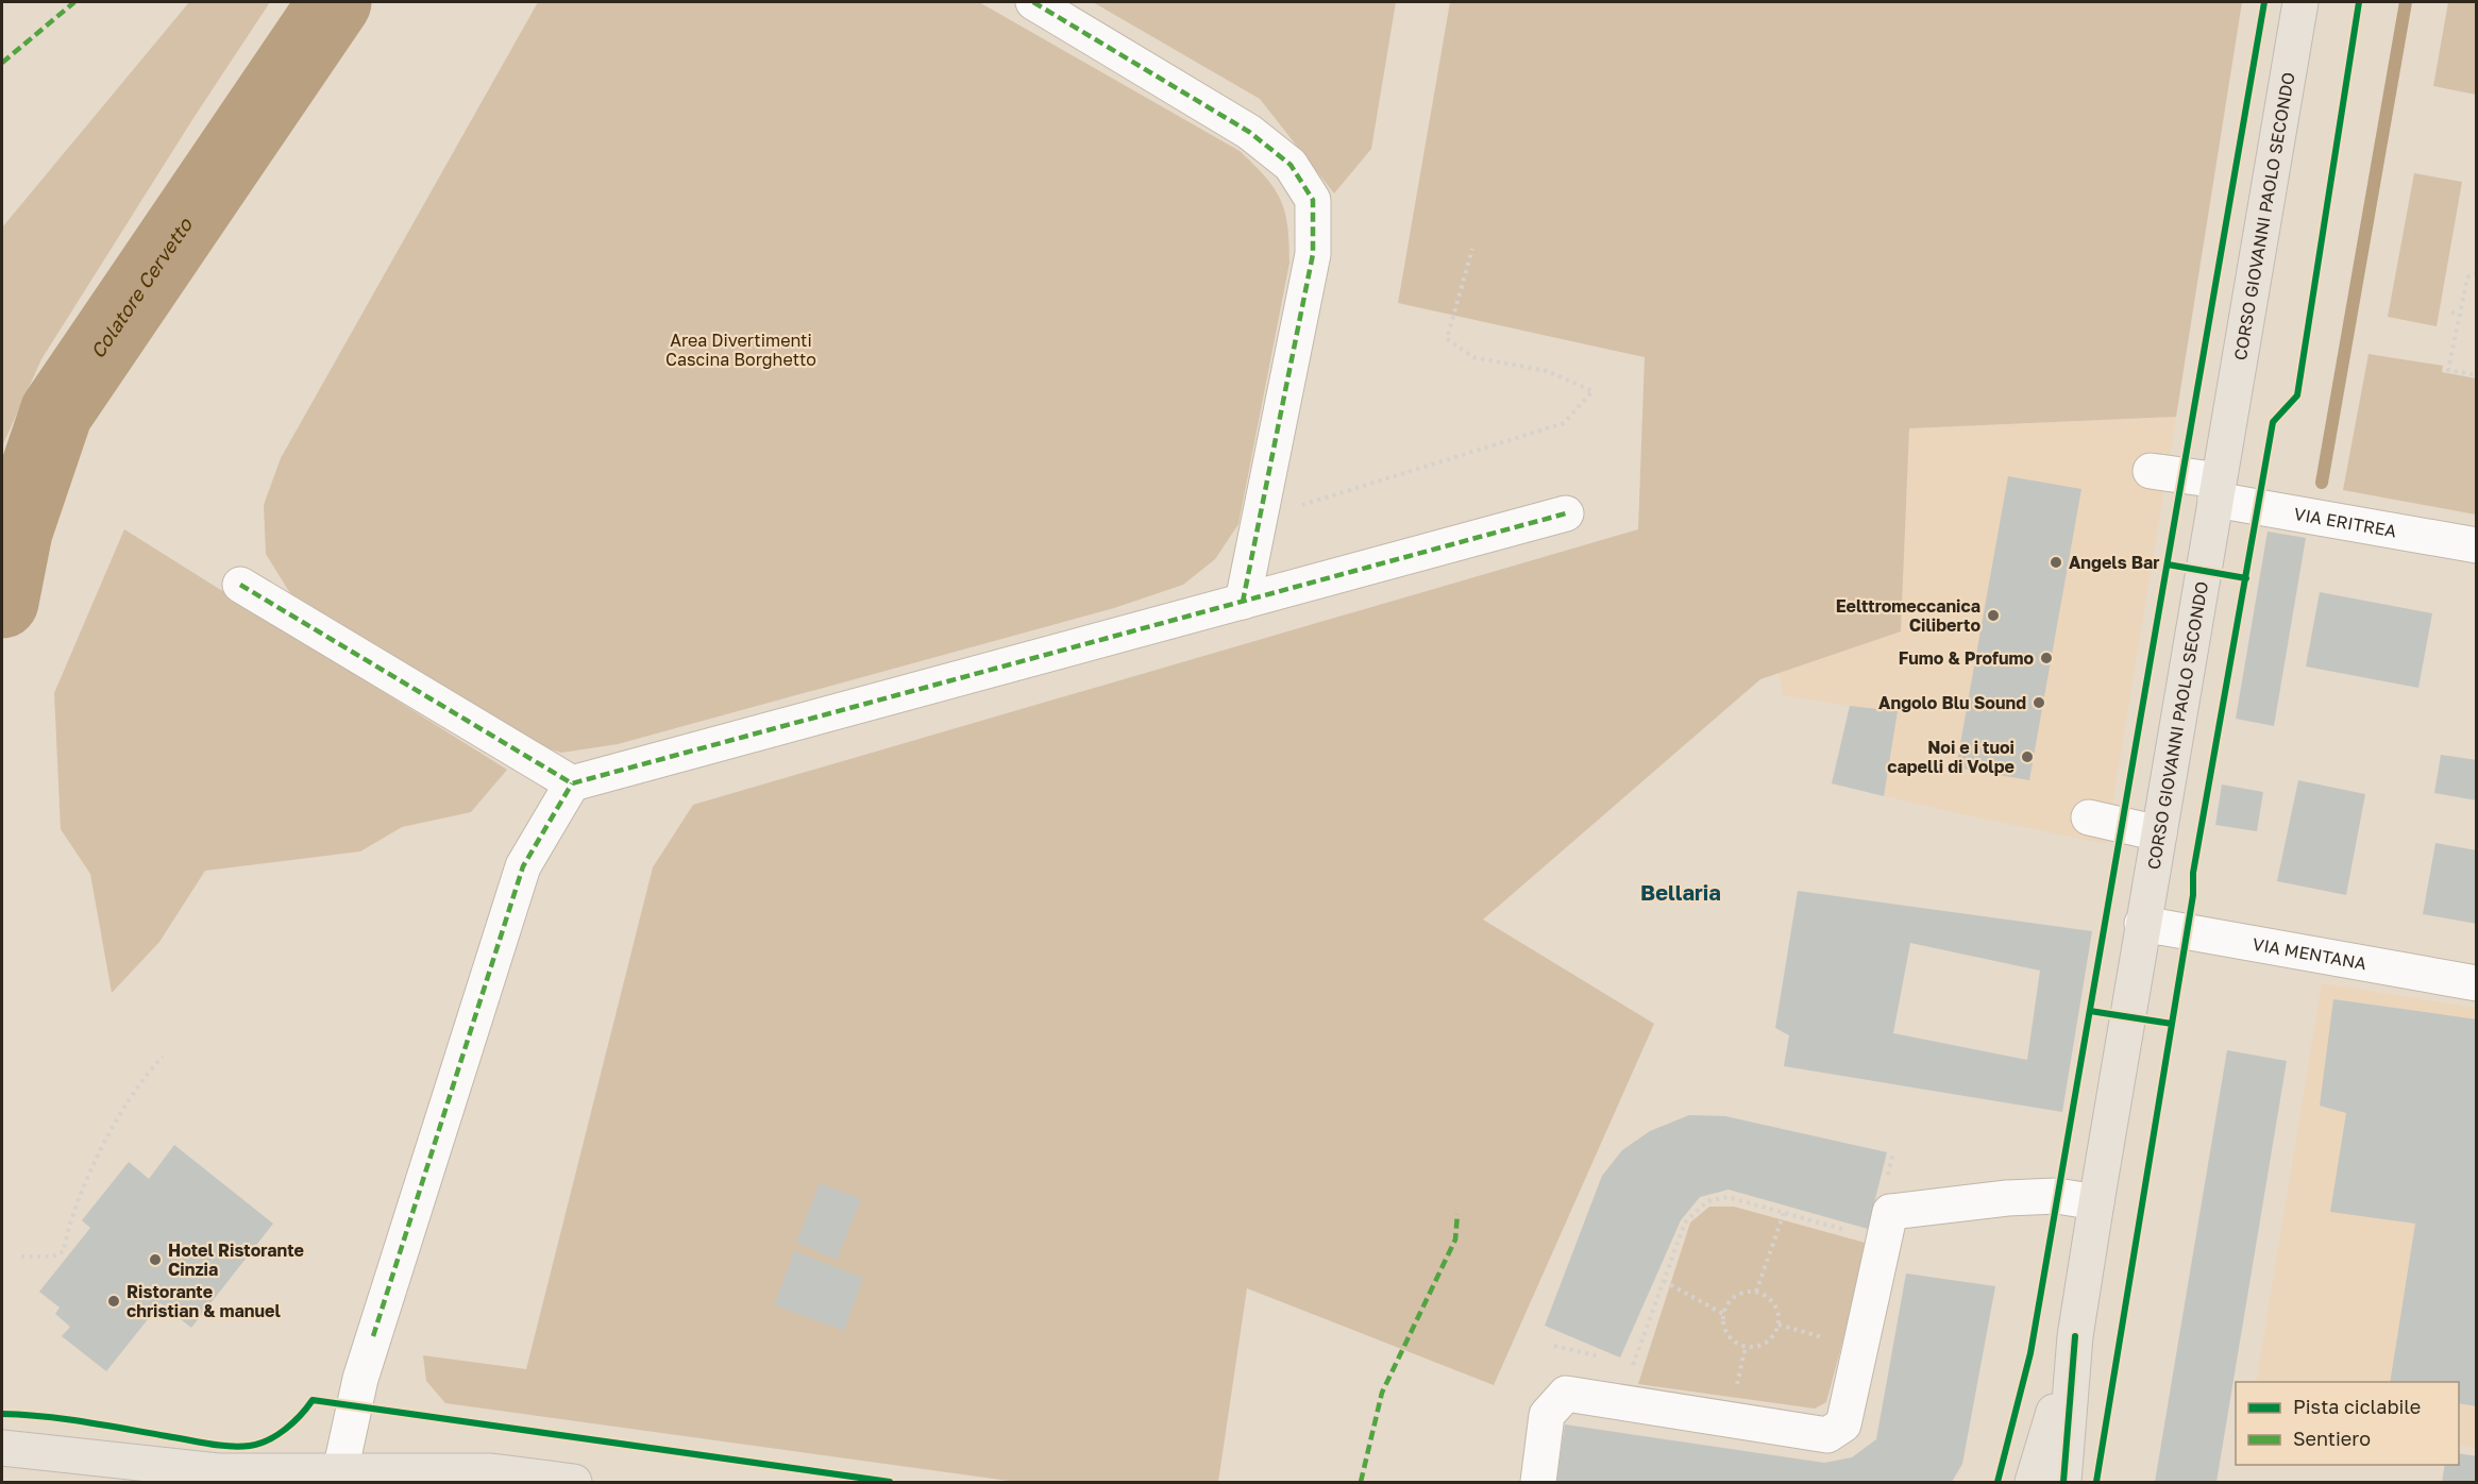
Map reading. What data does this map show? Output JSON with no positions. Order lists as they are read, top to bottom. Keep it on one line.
{"streets":{"main road":["CORSO GIOVANNI PAOLO SECONDO"],"street":["VIA ERITREA","VIA MENTANA"]},"crossings":[["CORSO GIOVANNI PAOLO SECONDO","VIA ERITREA"],["CORSO GIOVANNI PAOLO SECONDO","VIA MENTANA"]],"districts":["Bellaria"],"water":["Colatore Cervetto"],"parks":["Area Divertimenti Cascina Borghetto"],"places":["Angels Bar","Eelttromeccanica Ciliberto","Fumo & Profumo","Angolo Blu Sound","Noi e i tuoi capelli di Volpe","Hotel Ristorante Cinzia","Ristorante christian & manuel"],"legend":["Pista ciclabile","Sentiero"]}
